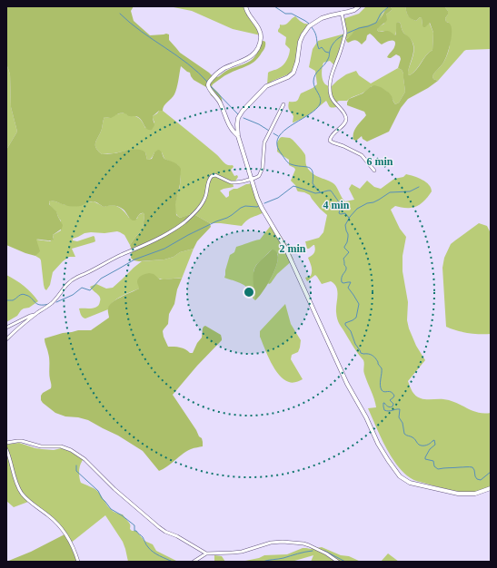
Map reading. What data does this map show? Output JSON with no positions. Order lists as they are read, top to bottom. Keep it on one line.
{"rings":["6 min","4 min","2 min"]}
